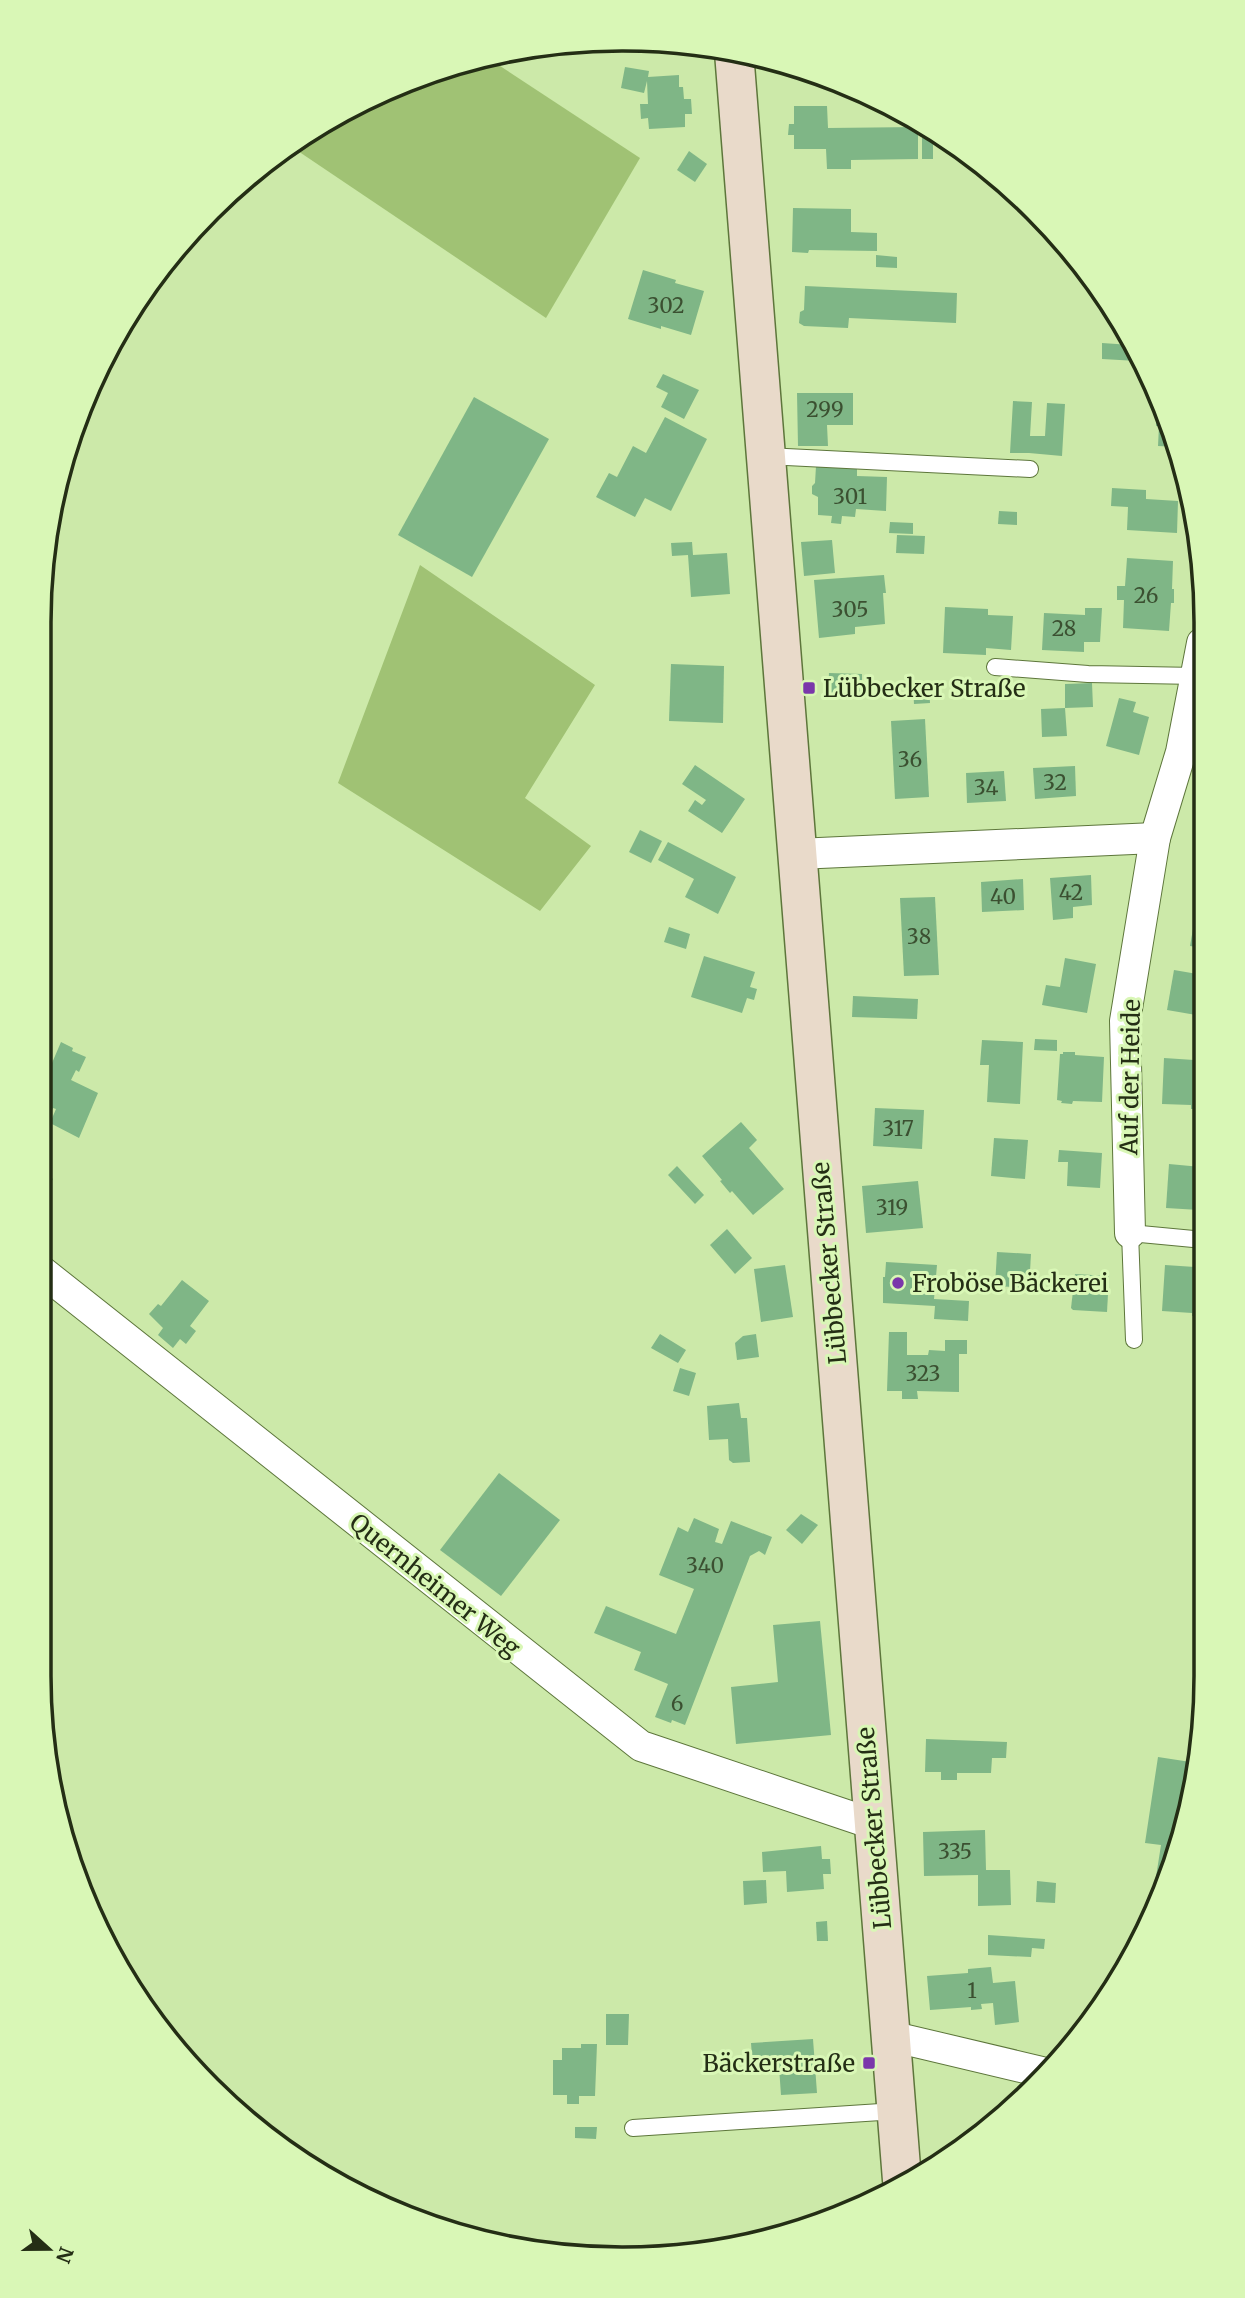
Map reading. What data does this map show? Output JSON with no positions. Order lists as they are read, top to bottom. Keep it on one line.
{"streets":{"main road":["Lübbecker Straße"],"street":["Auf der Heide","Quernheimer Weg"]},"crossings":[["Lübbecker Straße","Quernheimer Weg"]],"places":{"transit":["Lübbecker Straße","Bäckerstraße"],"other":["Froböse Bäckerei"]},"house_numbers":["302","299","301","26","305","28","36","32","34","42","40","38","317","319","323","340","6","335","1"],"north":"right"}
